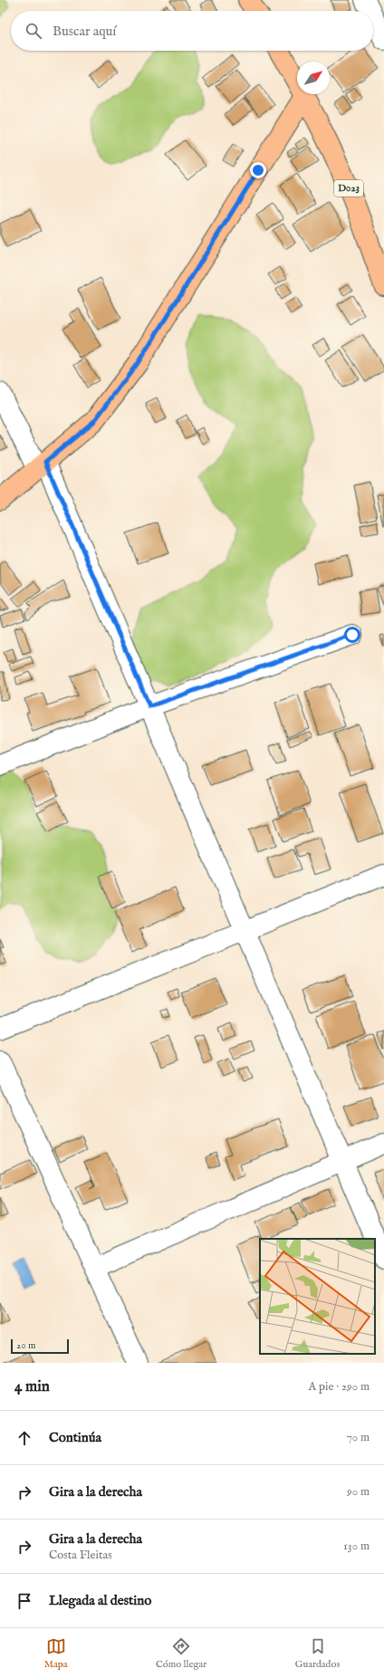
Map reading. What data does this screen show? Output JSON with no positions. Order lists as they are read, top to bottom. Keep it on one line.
{"streets":{"main road":["D023"]},"scale_bar":"20 m","north":"top right","page":{"search":"Buscar aquí","scale":"20 m","heading":["4 min","A pie · 290 m"],"list":[["Continúa","70 m"],["Gira a la derecha","90 m"],["Gira a la derecha","Costa Fleitas","130 m"],"Llegada al destino"],"nav":["Mapa","Cómo llegar","Guardados"]}}
